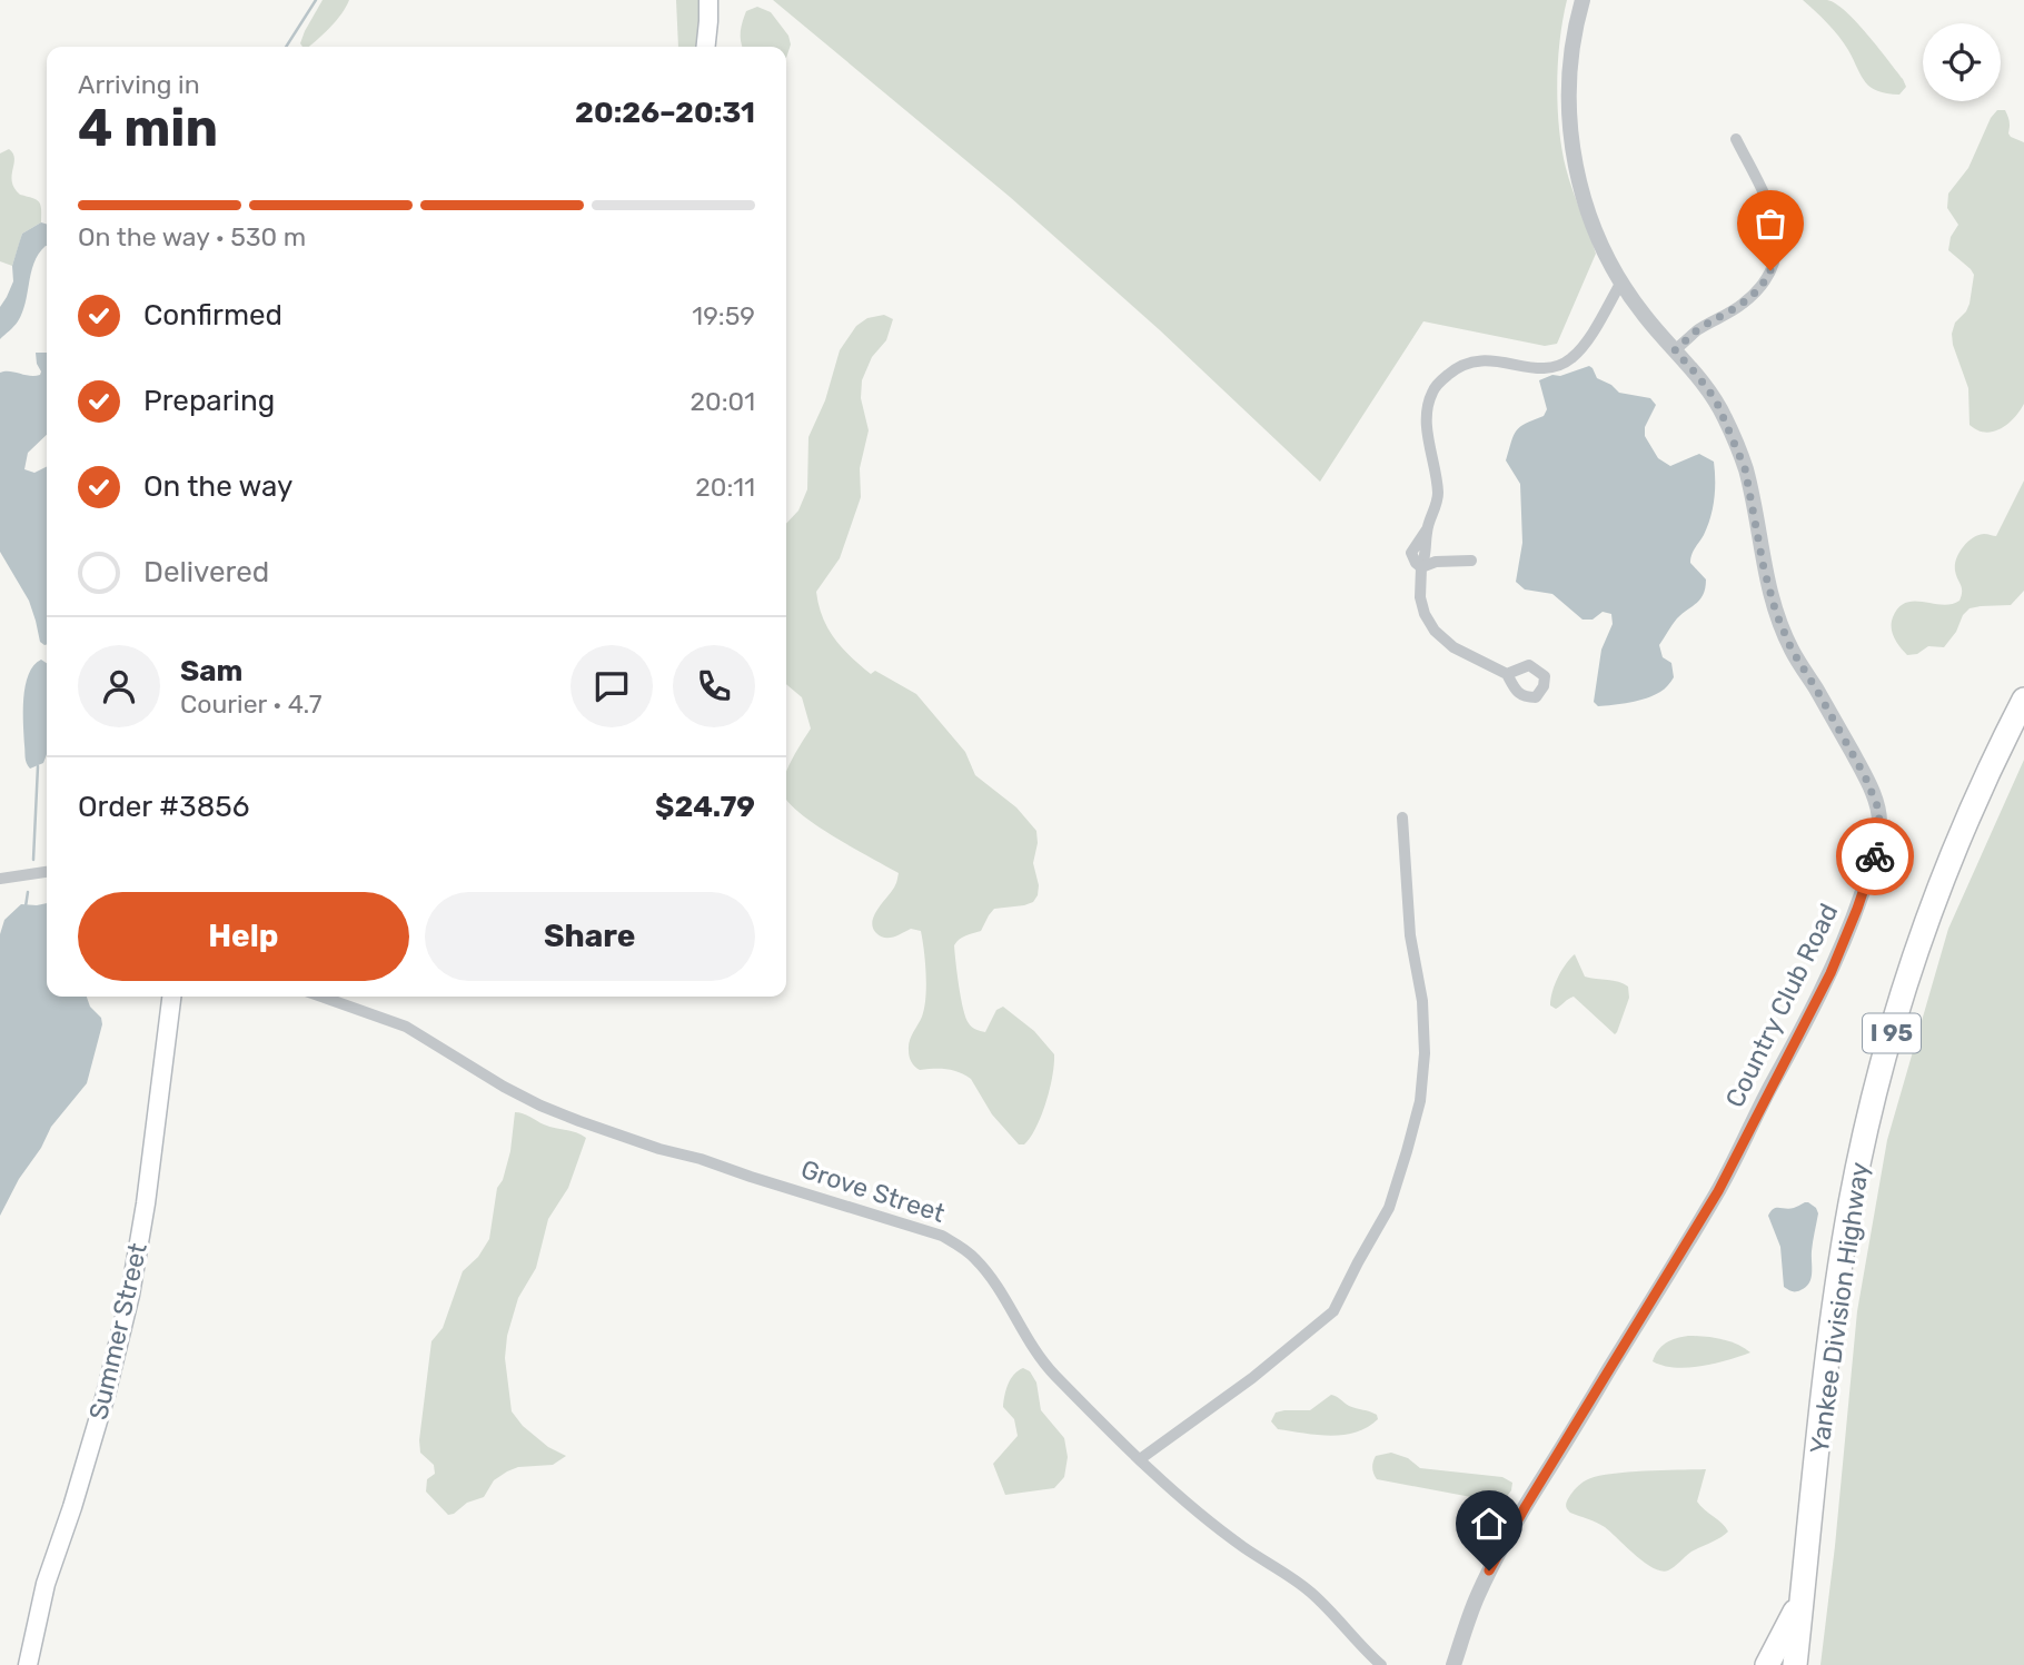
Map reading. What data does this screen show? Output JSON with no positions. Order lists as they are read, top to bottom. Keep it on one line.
{"streets":{"highway":["I 95","Yankee Division Highway"],"main road":["Summer Street"],"street":["Country Club Road","Grove Street"]},"page":{"heading":["4 min","Arriving in","20:26–20:31"],"panel":["Sam","Courier · 4.7","Order #3856","$24.79"],"bar":"On the way · 530 m","list":[["Confirmed","19:59"],["Preparing","20:01"],["On the way","20:11"],"Delivered"],"buttons":["Help","Share"]}}
